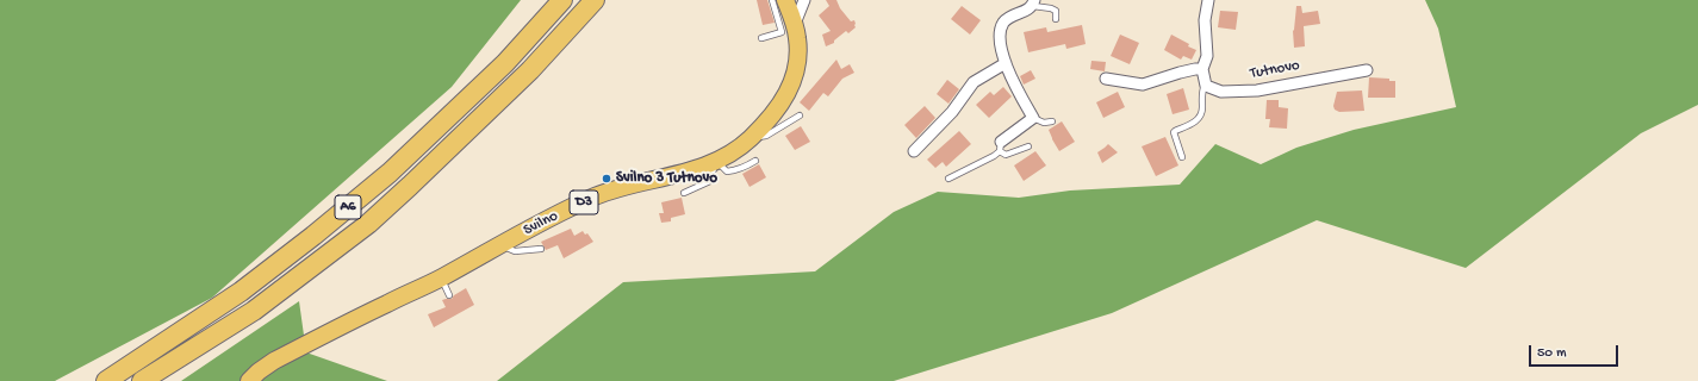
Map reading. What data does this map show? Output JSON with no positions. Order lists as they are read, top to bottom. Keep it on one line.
{"streets":{"highway":["A6"],"main road":["D3","Svilno"],"street":["Tutnovo"]},"places":["Svilno 3 Tutnovo"],"scale_bar":"50 m"}
